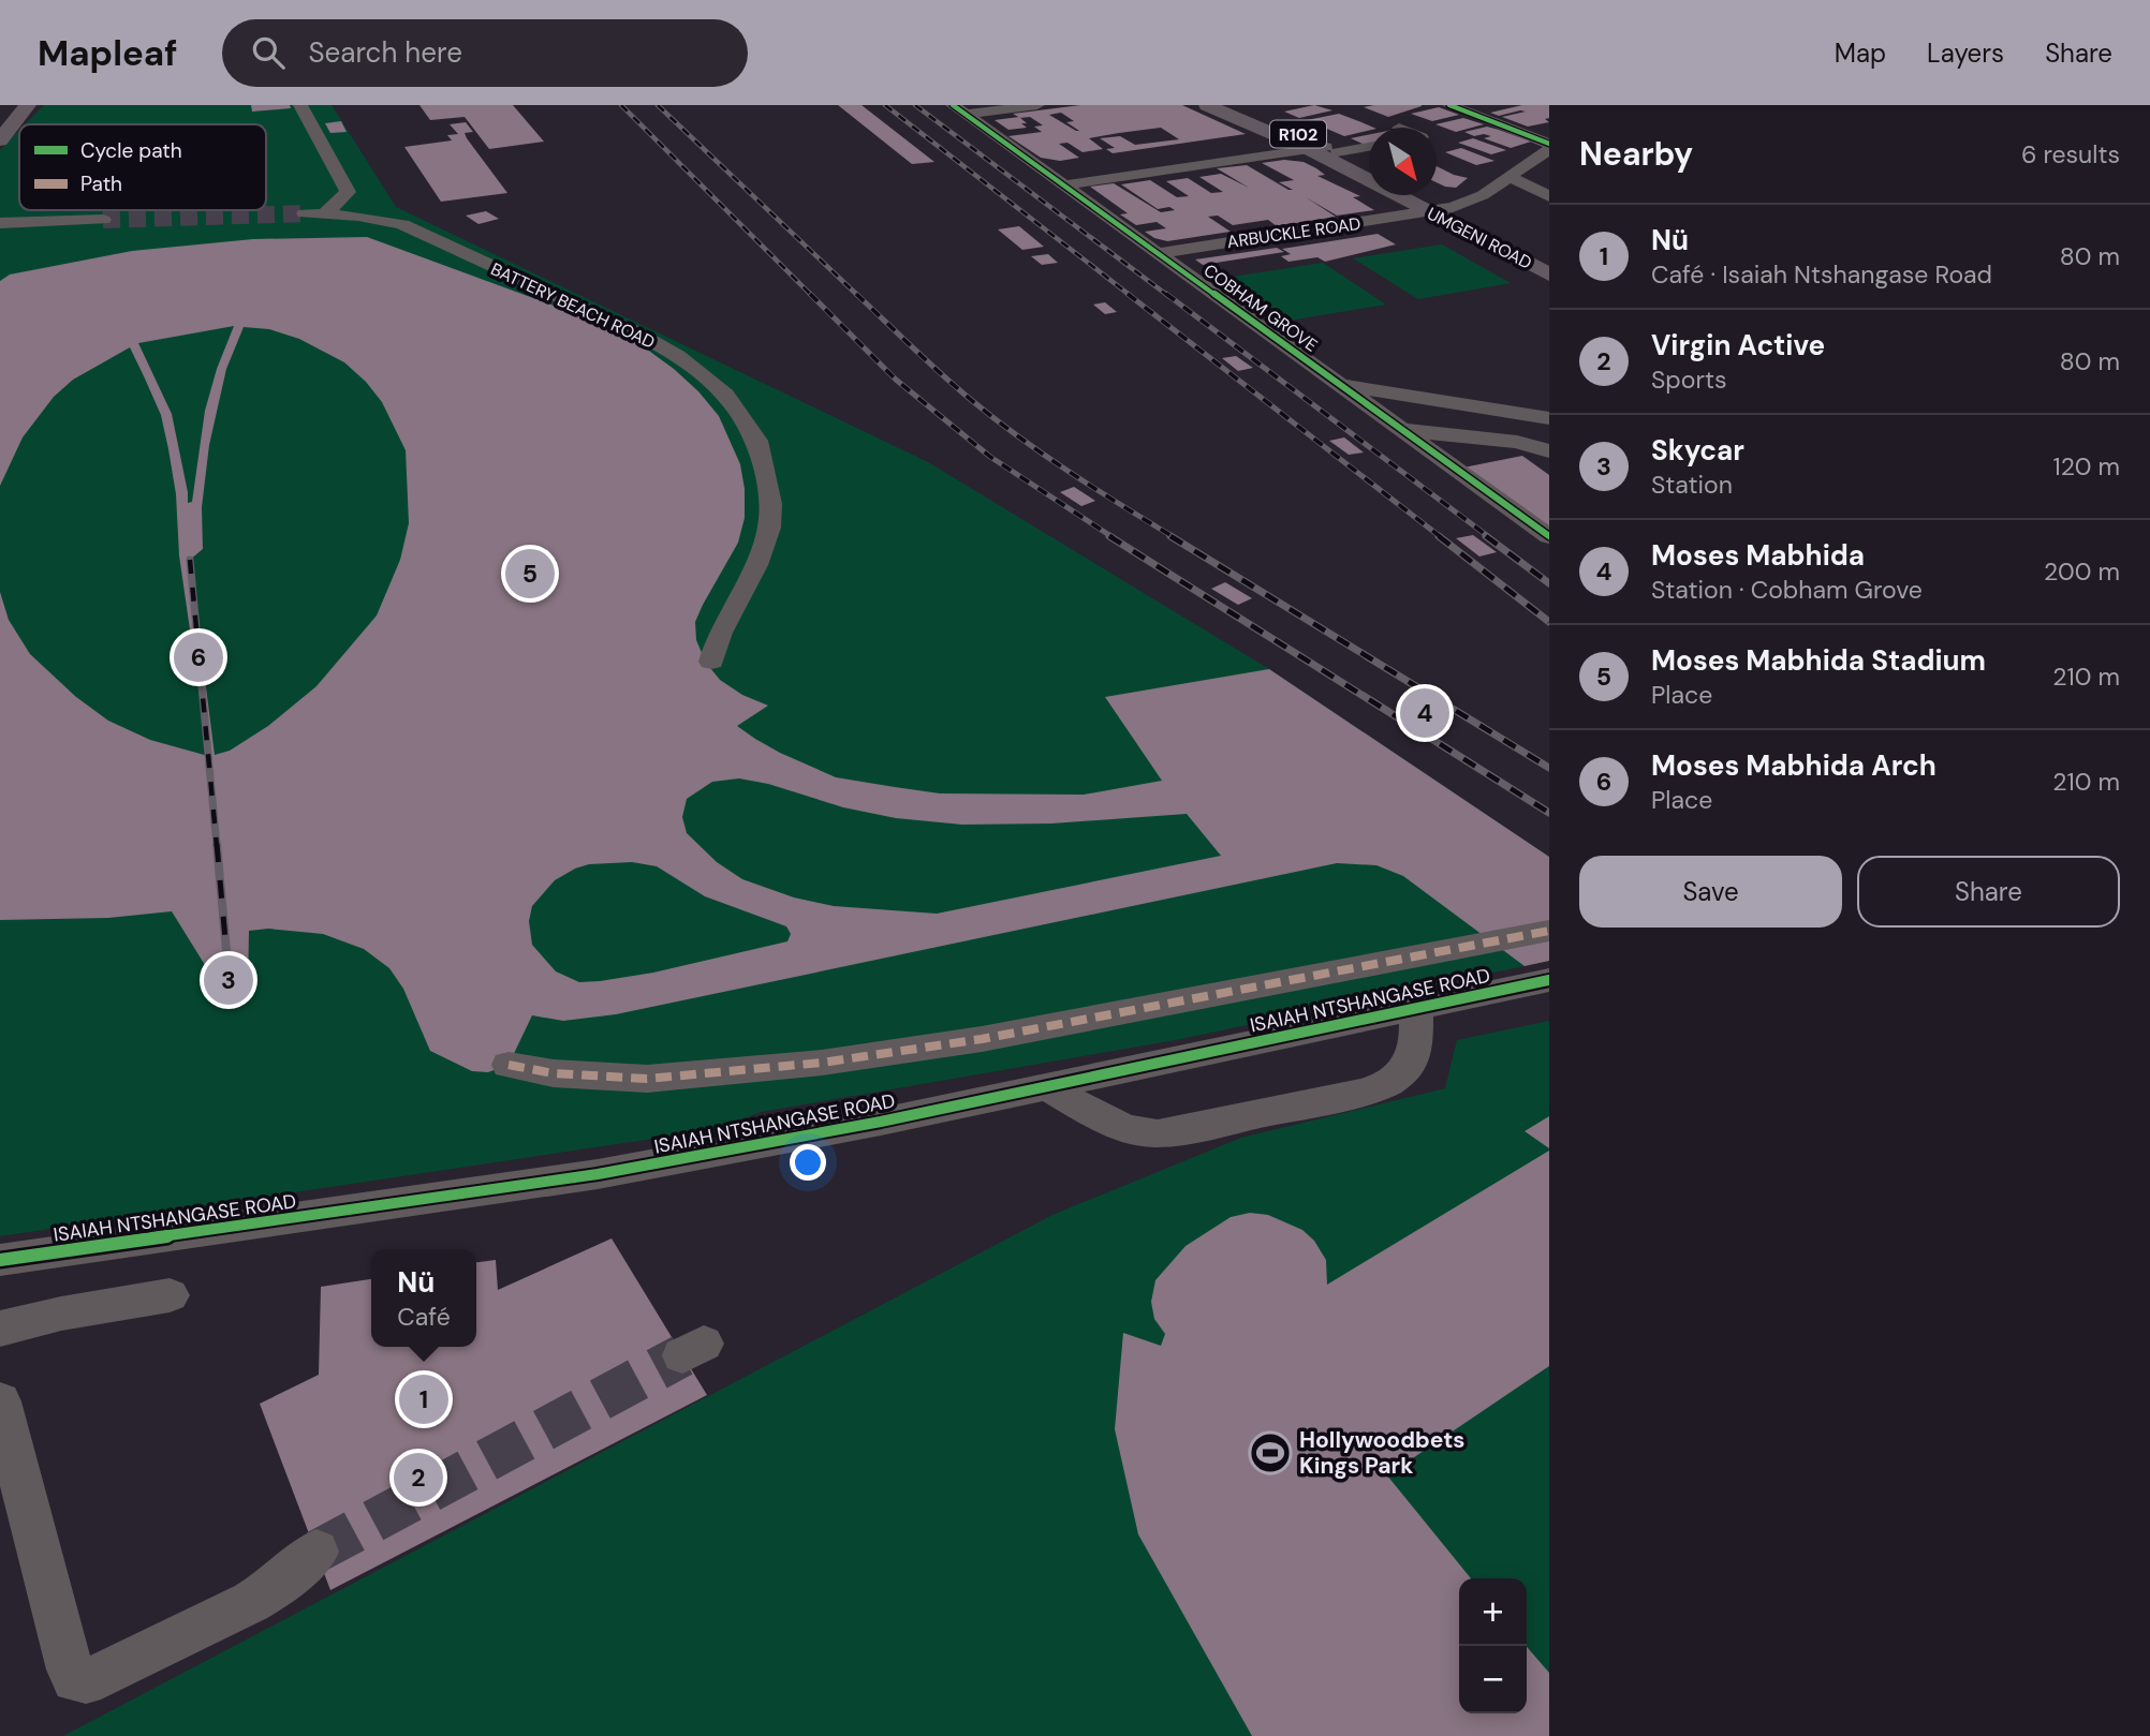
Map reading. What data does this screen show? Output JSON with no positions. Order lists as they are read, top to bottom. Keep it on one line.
{"streets":{"main road":["R102","UMGENI ROAD"],"street":["ARBUCKLE ROAD","BATTERY BEACH ROAD","COBHAM GROVE","ISAIAH NTSHANGASE ROAD"]},"crossings":[["ARBUCKLE ROAD","UMGENI ROAD"],["ARBUCKLE ROAD","COBHAM GROVE"]],"places":{"sports":["Hollywoodbets Kings Park"]},"legend":["Cycle path","Path"],"north":"bottom right","page":{"header":"Mapleaf","search":"Search here","nav":["Map","Layers","Share"],"heading":["Nearby","6 results"],"list":[{"mark":"1","name":"Nü","note":"Café · Isaiah Ntshangase Road","value":"80 m"},{"mark":"2","name":"Virgin Active","note":"Sports","value":"80 m"},{"mark":"3","name":"Skycar","note":"Station","value":"120 m"},{"mark":"4","name":"Moses Mabhida","note":"Station · Cobham Grove","value":"200 m"},{"mark":"5","name":"Moses Mabhida Stadium","note":"Place","value":"210 m"},{"mark":"6","name":"Moses Mabhida Arch","note":"Place","value":"210 m"}],"pins":["5","6","4","3","1","2"],"buttons":["Save","Share"],"popup":["Nü","Café"],"map_buttons":["+","−"]}}
